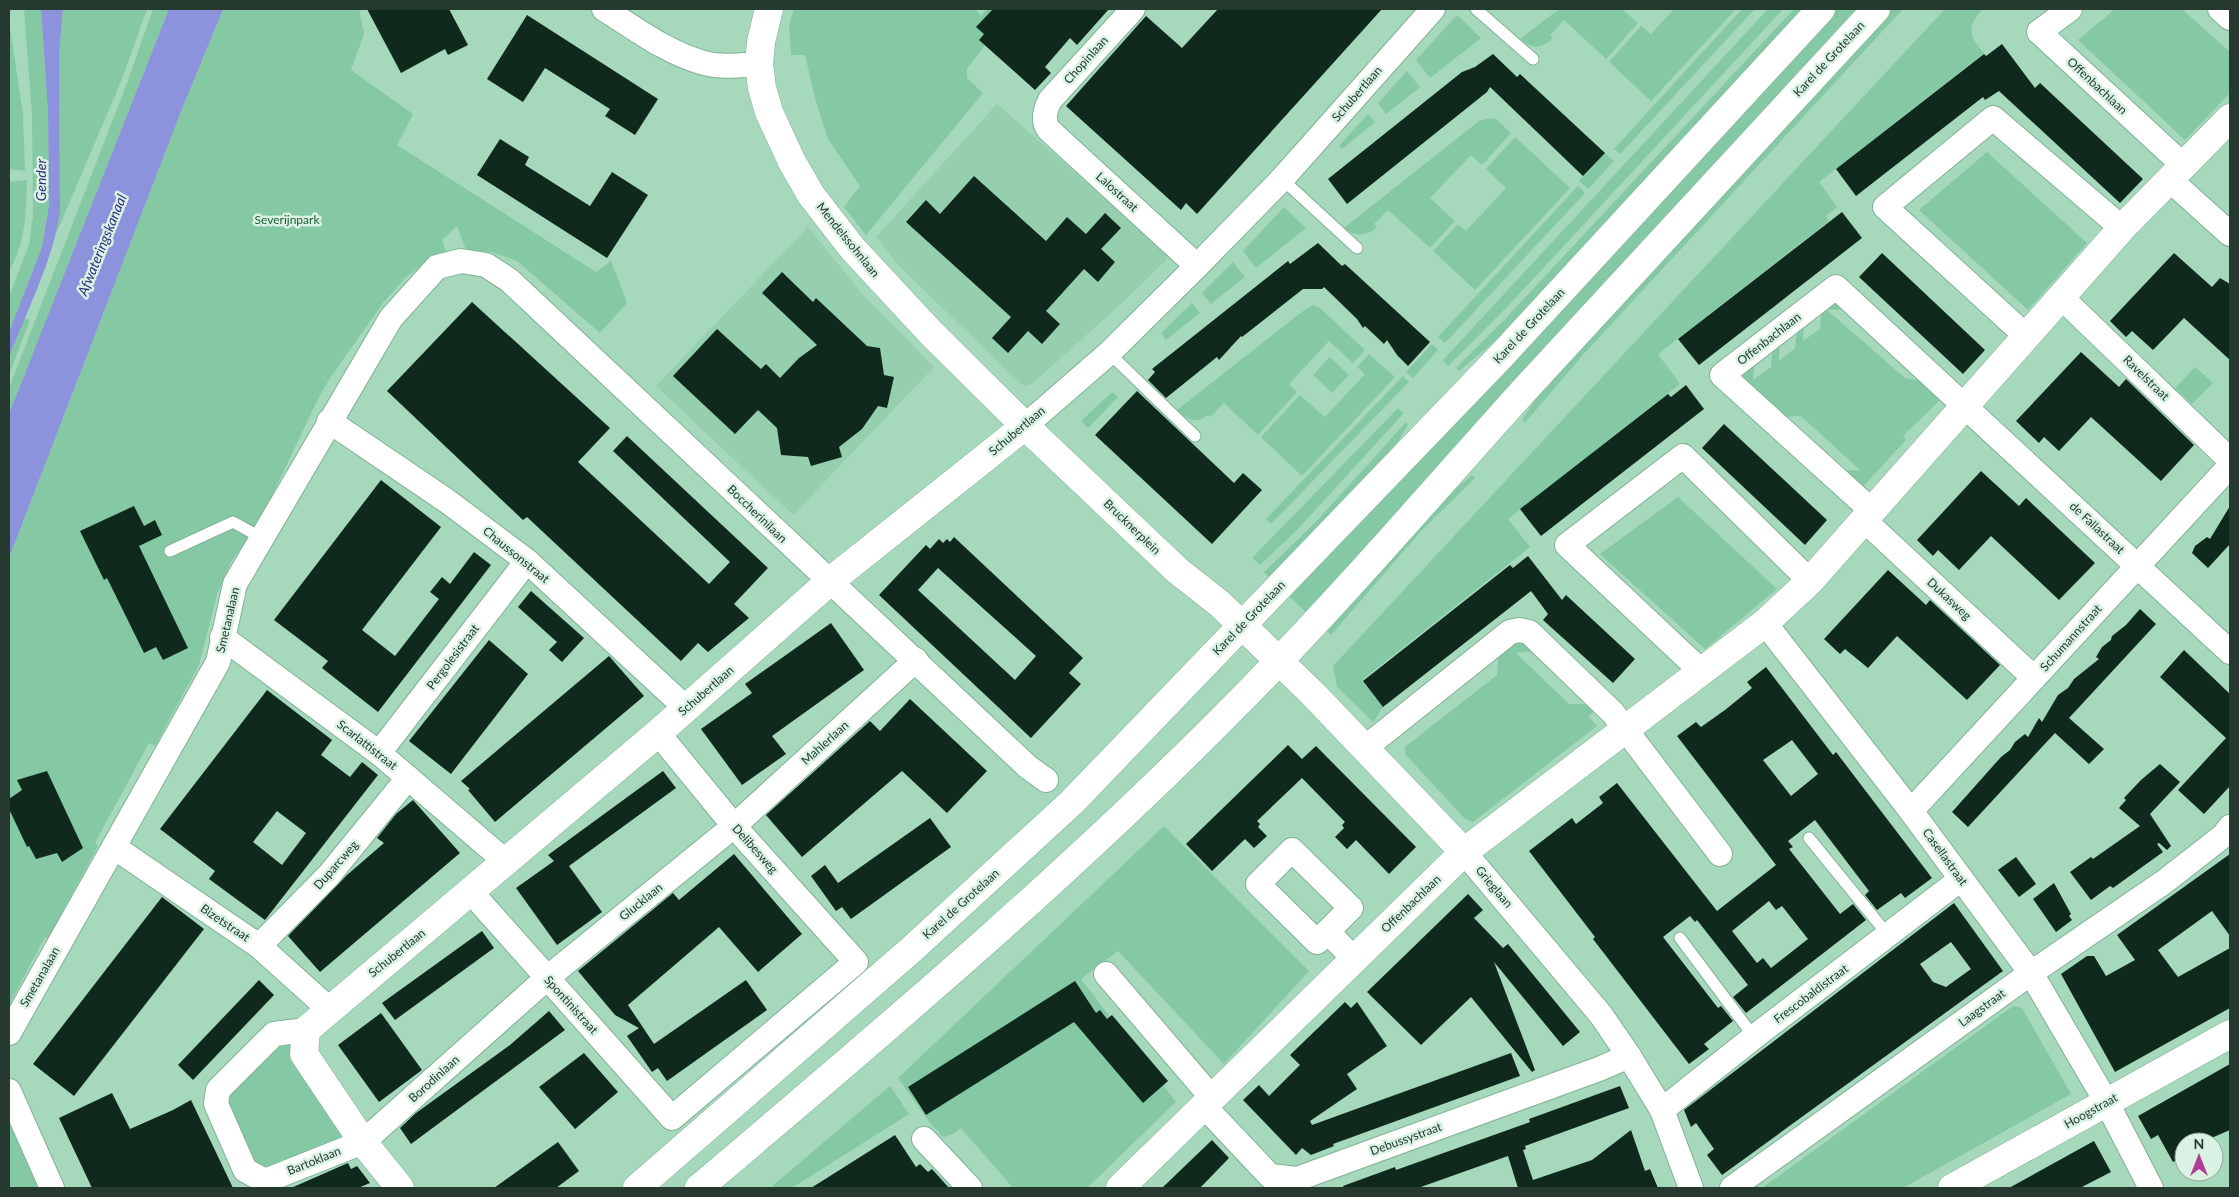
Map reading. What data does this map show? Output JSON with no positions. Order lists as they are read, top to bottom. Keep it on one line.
{"streets":{"street":["Karel de Grotelaan","Chopinlaan","Offenbachlaan","Schubertlaan","Lalostraat","Mendelssohnlaan","Ravelstraat","Boccherinilaan","Brucknerplein","de Fallastraat","Chaussonstraat","Dukasweg","Smetanalaan","Schumannstraat","Pergolesistraat","Mahlerlaan","Scarlattistraat","Delibesweg","Casellastraat","Duparcweg","Grieglaan","Glucklaan","Bizetstraat","Frescobaldistraat","Spontinistraat","Laagstraat","Borodinlaan","Hoogstraat","Debussystraat","Bartoklaan"]},"crossings":[["Karel de Grotelaan","Brucknerplein"],["Karel de Grotelaan","Grieglaan"],["Chopinlaan","Lalostraat"],["Offenbachlaan","Ravelstraat"],["Offenbachlaan","de Fallastraat"],["Offenbachlaan","Dukasweg"],["Offenbachlaan","Casellastraat"],["Offenbachlaan","Grieglaan"],["Offenbachlaan","Debussystraat"],["Schubertlaan","Lalostraat"],["Schubertlaan","Mendelssohnlaan"],["Schubertlaan","Boccherinilaan"],["Schubertlaan","Brucknerplein"],["Schubertlaan","Chaussonstraat"],["Schubertlaan","Scarlattistraat"],["Schubertlaan","Delibesweg"],["Schubertlaan","Bizetstraat"],["Schubertlaan","Spontinistraat"],["Schubertlaan","Bartoklaan"],["Mendelssohnlaan","Brucknerplein"],["Boccherinilaan","Smetanalaan"],["Boccherinilaan","Mahlerlaan"],["Brucknerplein","Grieglaan"],["de Fallastraat","Schumannstraat"],["Chaussonstraat","Smetanalaan"],["Chaussonstraat","Pergolesistraat"],["Dukasweg","Schumannstraat"],["Smetanalaan","Scarlattistraat"],["Smetanalaan","Bizetstraat"],["Schumannstraat","Casellastraat"],["Pergolesistraat","Scarlattistraat"],["Mahlerlaan","Delibesweg"],["Mahlerlaan","Glucklaan"],["Scarlattistraat","Duparcweg"],["Delibesweg","Glucklaan"],["Delibesweg","Spontinistraat"],["Casellastraat","Frescobaldistraat"],["Casellastraat","Laagstraat"],["Casellastraat","Hoogstraat"],["Duparcweg","Bizetstraat"],["Grieglaan","Frescobaldistraat"],["Grieglaan","Debussystraat"],["Glucklaan","Spontinistraat"],["Glucklaan","Borodinlaan"],["Spontinistraat","Borodinlaan"],["Borodinlaan","Bartoklaan"]],"water":["Gender","Afwateringskanaal"],"parks":["Severijnpark"],"north":"top"}
